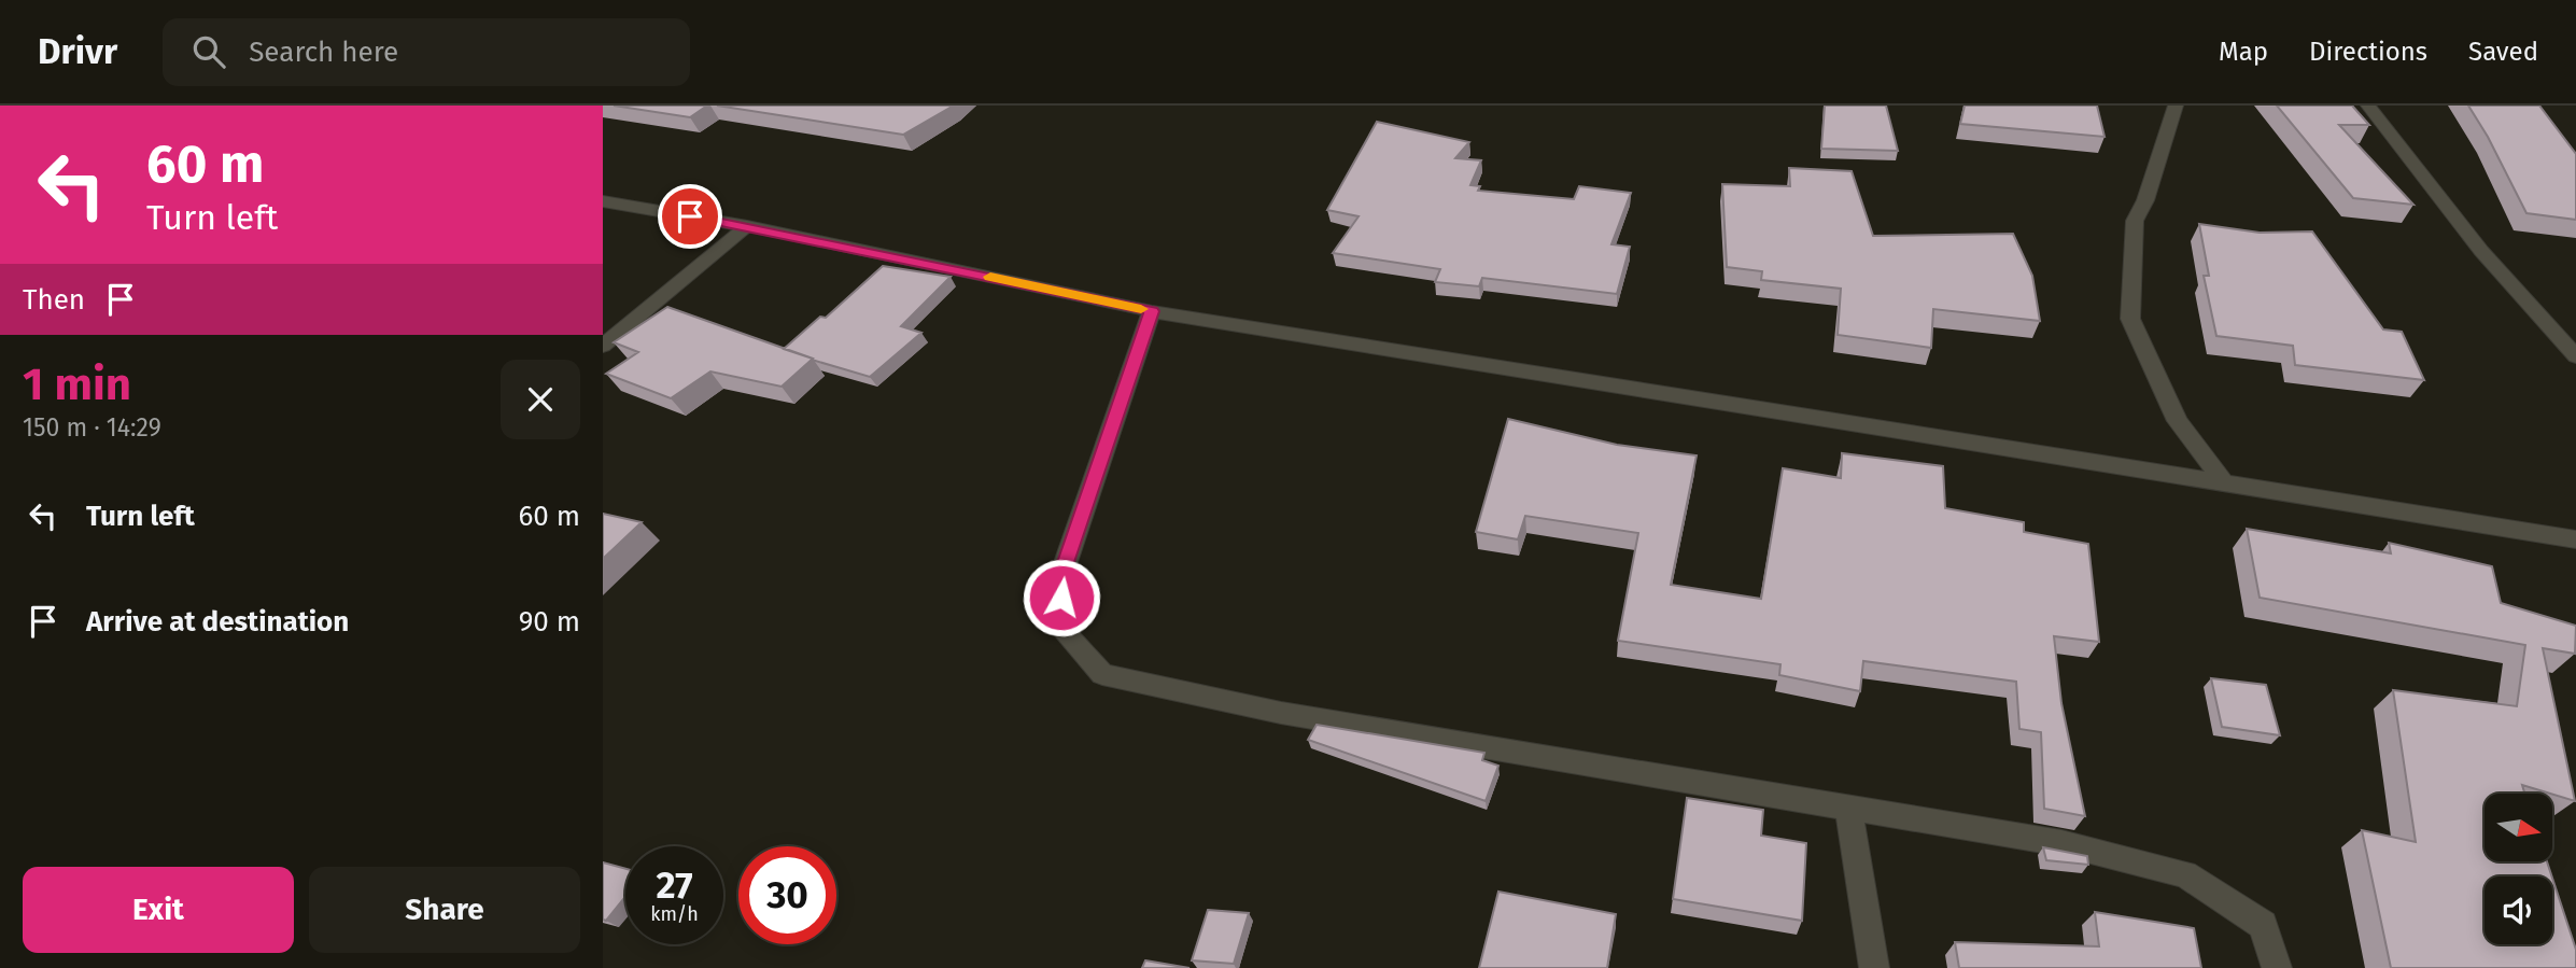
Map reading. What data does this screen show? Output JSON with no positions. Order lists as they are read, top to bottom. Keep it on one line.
{"north":"right","page":{"header":"Drivr","search":"Search here","nav":["Map","Directions","Saved"],"turn":["60 m","Turn left"],"then":"Then","heading":["1 min","150 m · 14:29"],"list":[{"name":"Turn left","value":"60 m"},{"name":"Arrive at destination","value":"90 m"}],"speed":"27 km/h","limit":"30","buttons":["Exit","Share"]}}
